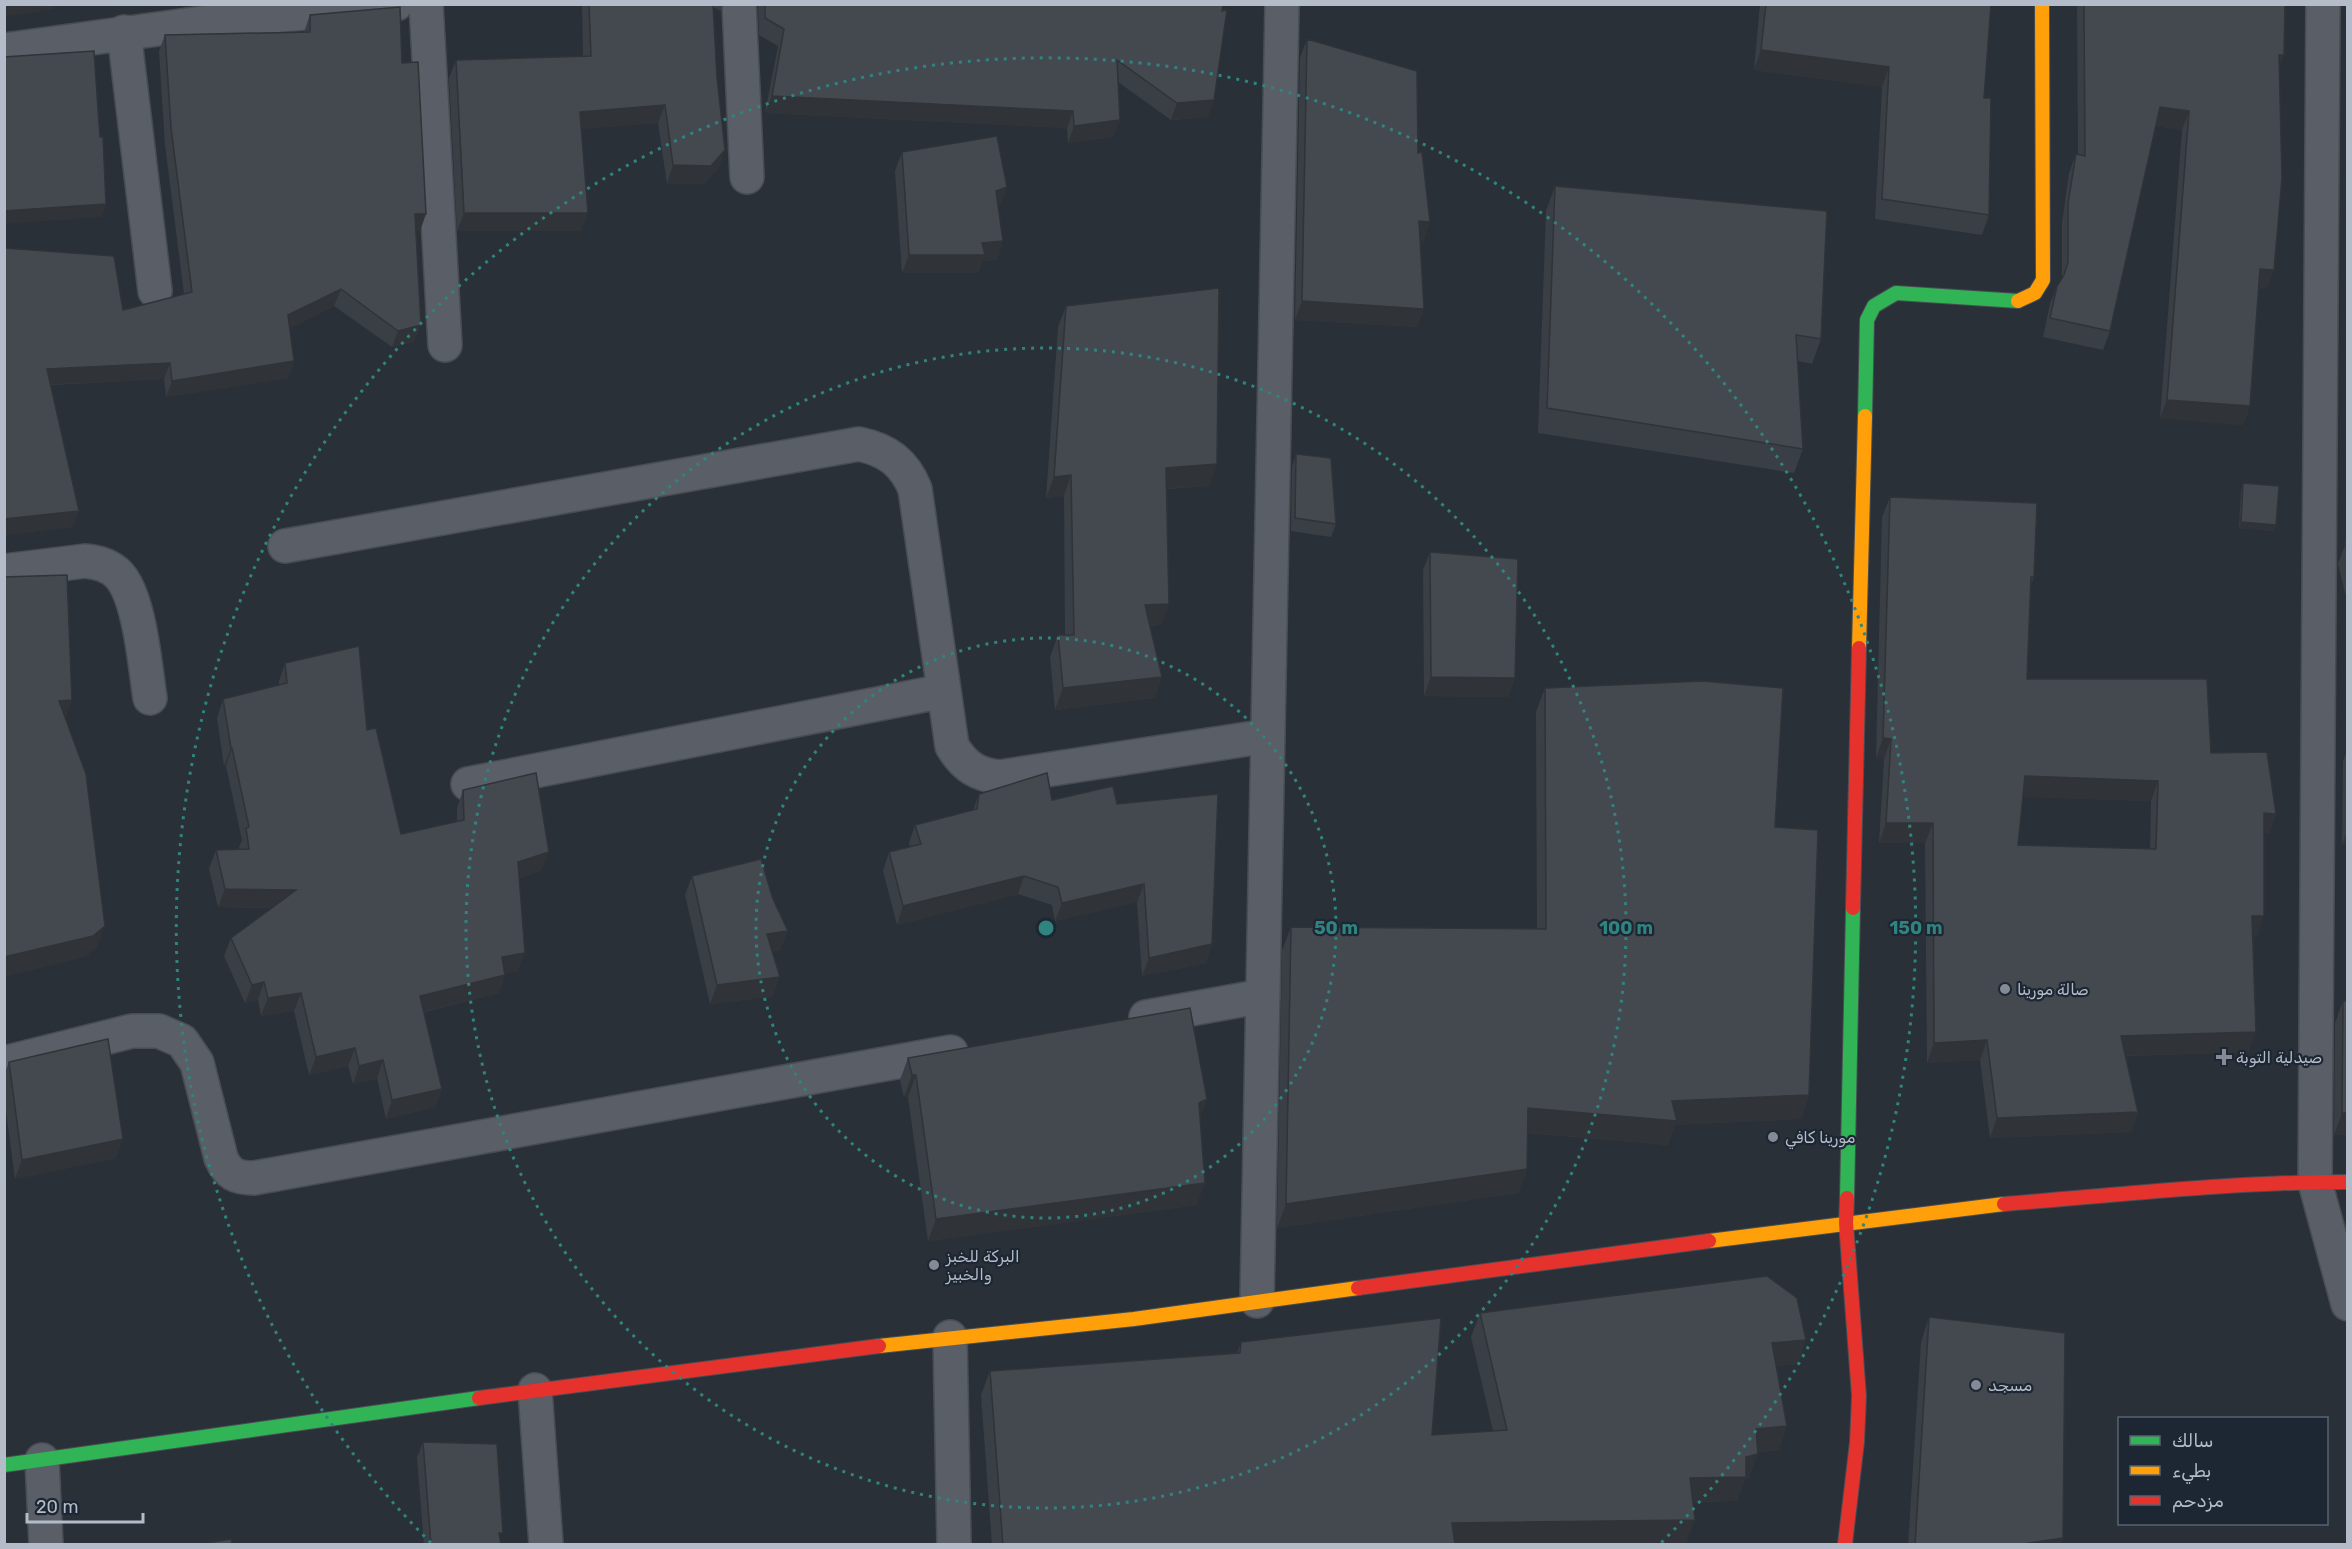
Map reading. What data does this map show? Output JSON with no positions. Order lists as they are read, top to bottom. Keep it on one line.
{"places":{"other":["صالة مورينا","مورينا كافي","البركة للخبز والخبيز","مسجد"],"health":["صيدلية التوبة"]},"legend":["سالك","بطيء","مزدحم"],"scale_bar":"20 m","rings":["50 m","100 m","150 m"]}
